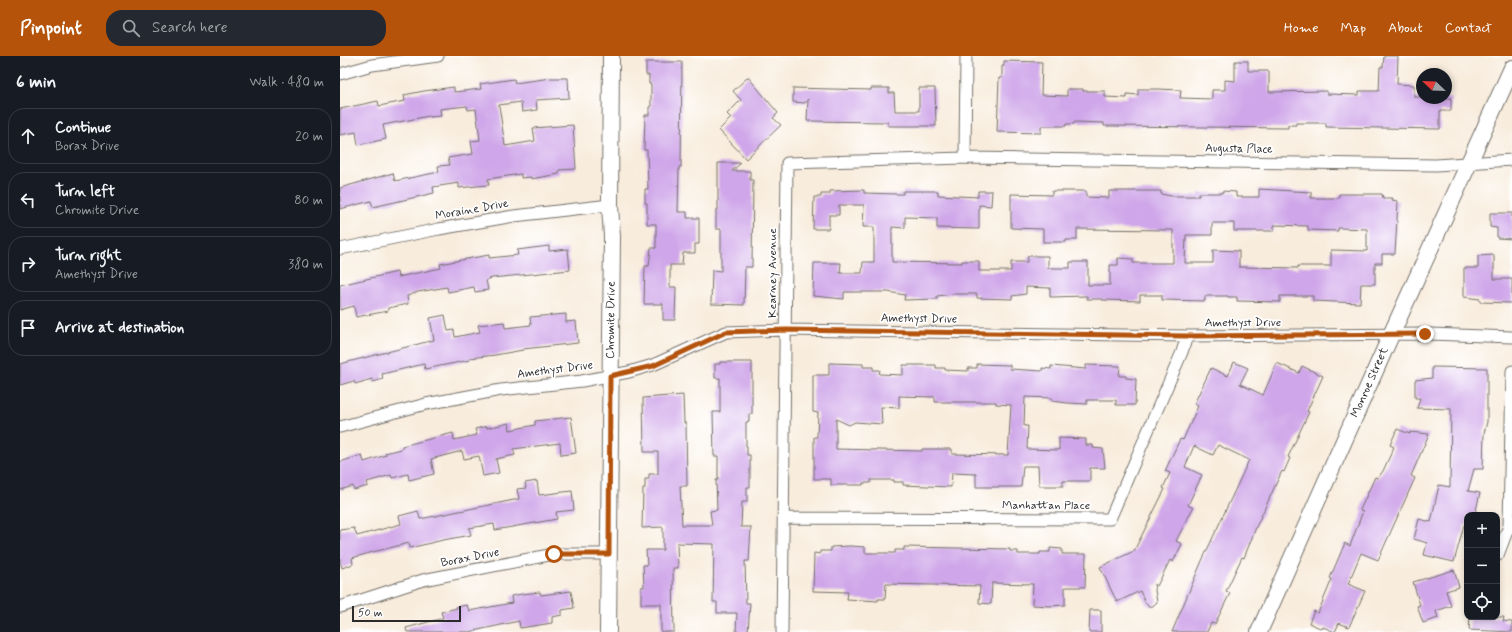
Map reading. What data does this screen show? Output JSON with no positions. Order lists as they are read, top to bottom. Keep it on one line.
{"streets":{"main road":["Chromite Drive","Monroe Street"],"street":["Augusta Place","Moraine Drive","Kearney Avenue","Amethyst Drive","Manhattan Place","Borax Drive"]},"crossings":[["Augusta Place","Kearney Avenue"],["Augusta Place","Monroe Street"],["Moraine Drive","Chromite Drive"],["Kearney Avenue","Amethyst Drive"],["Kearney Avenue","Manhattan Place"],["Amethyst Drive","Chromite Drive"],["Amethyst Drive","Monroe Street"],["Amethyst Drive","Manhattan Place"],["Chromite Drive","Borax Drive"]],"scale_bar":"50 m","north":"top left","page":{"header":"Pinpoint","search":"Search here","nav":["Home","Map","About","Contact"],"heading":["6 min","Walk · 480 m"],"list":[["Continue","Borax Drive","20 m"],["Turn left","Chromite Drive","80 m"],["Turn right","Amethyst Drive","380 m"],"Arrive at destination"],"map_buttons":["+","−"],"scale":"50 m"}}
